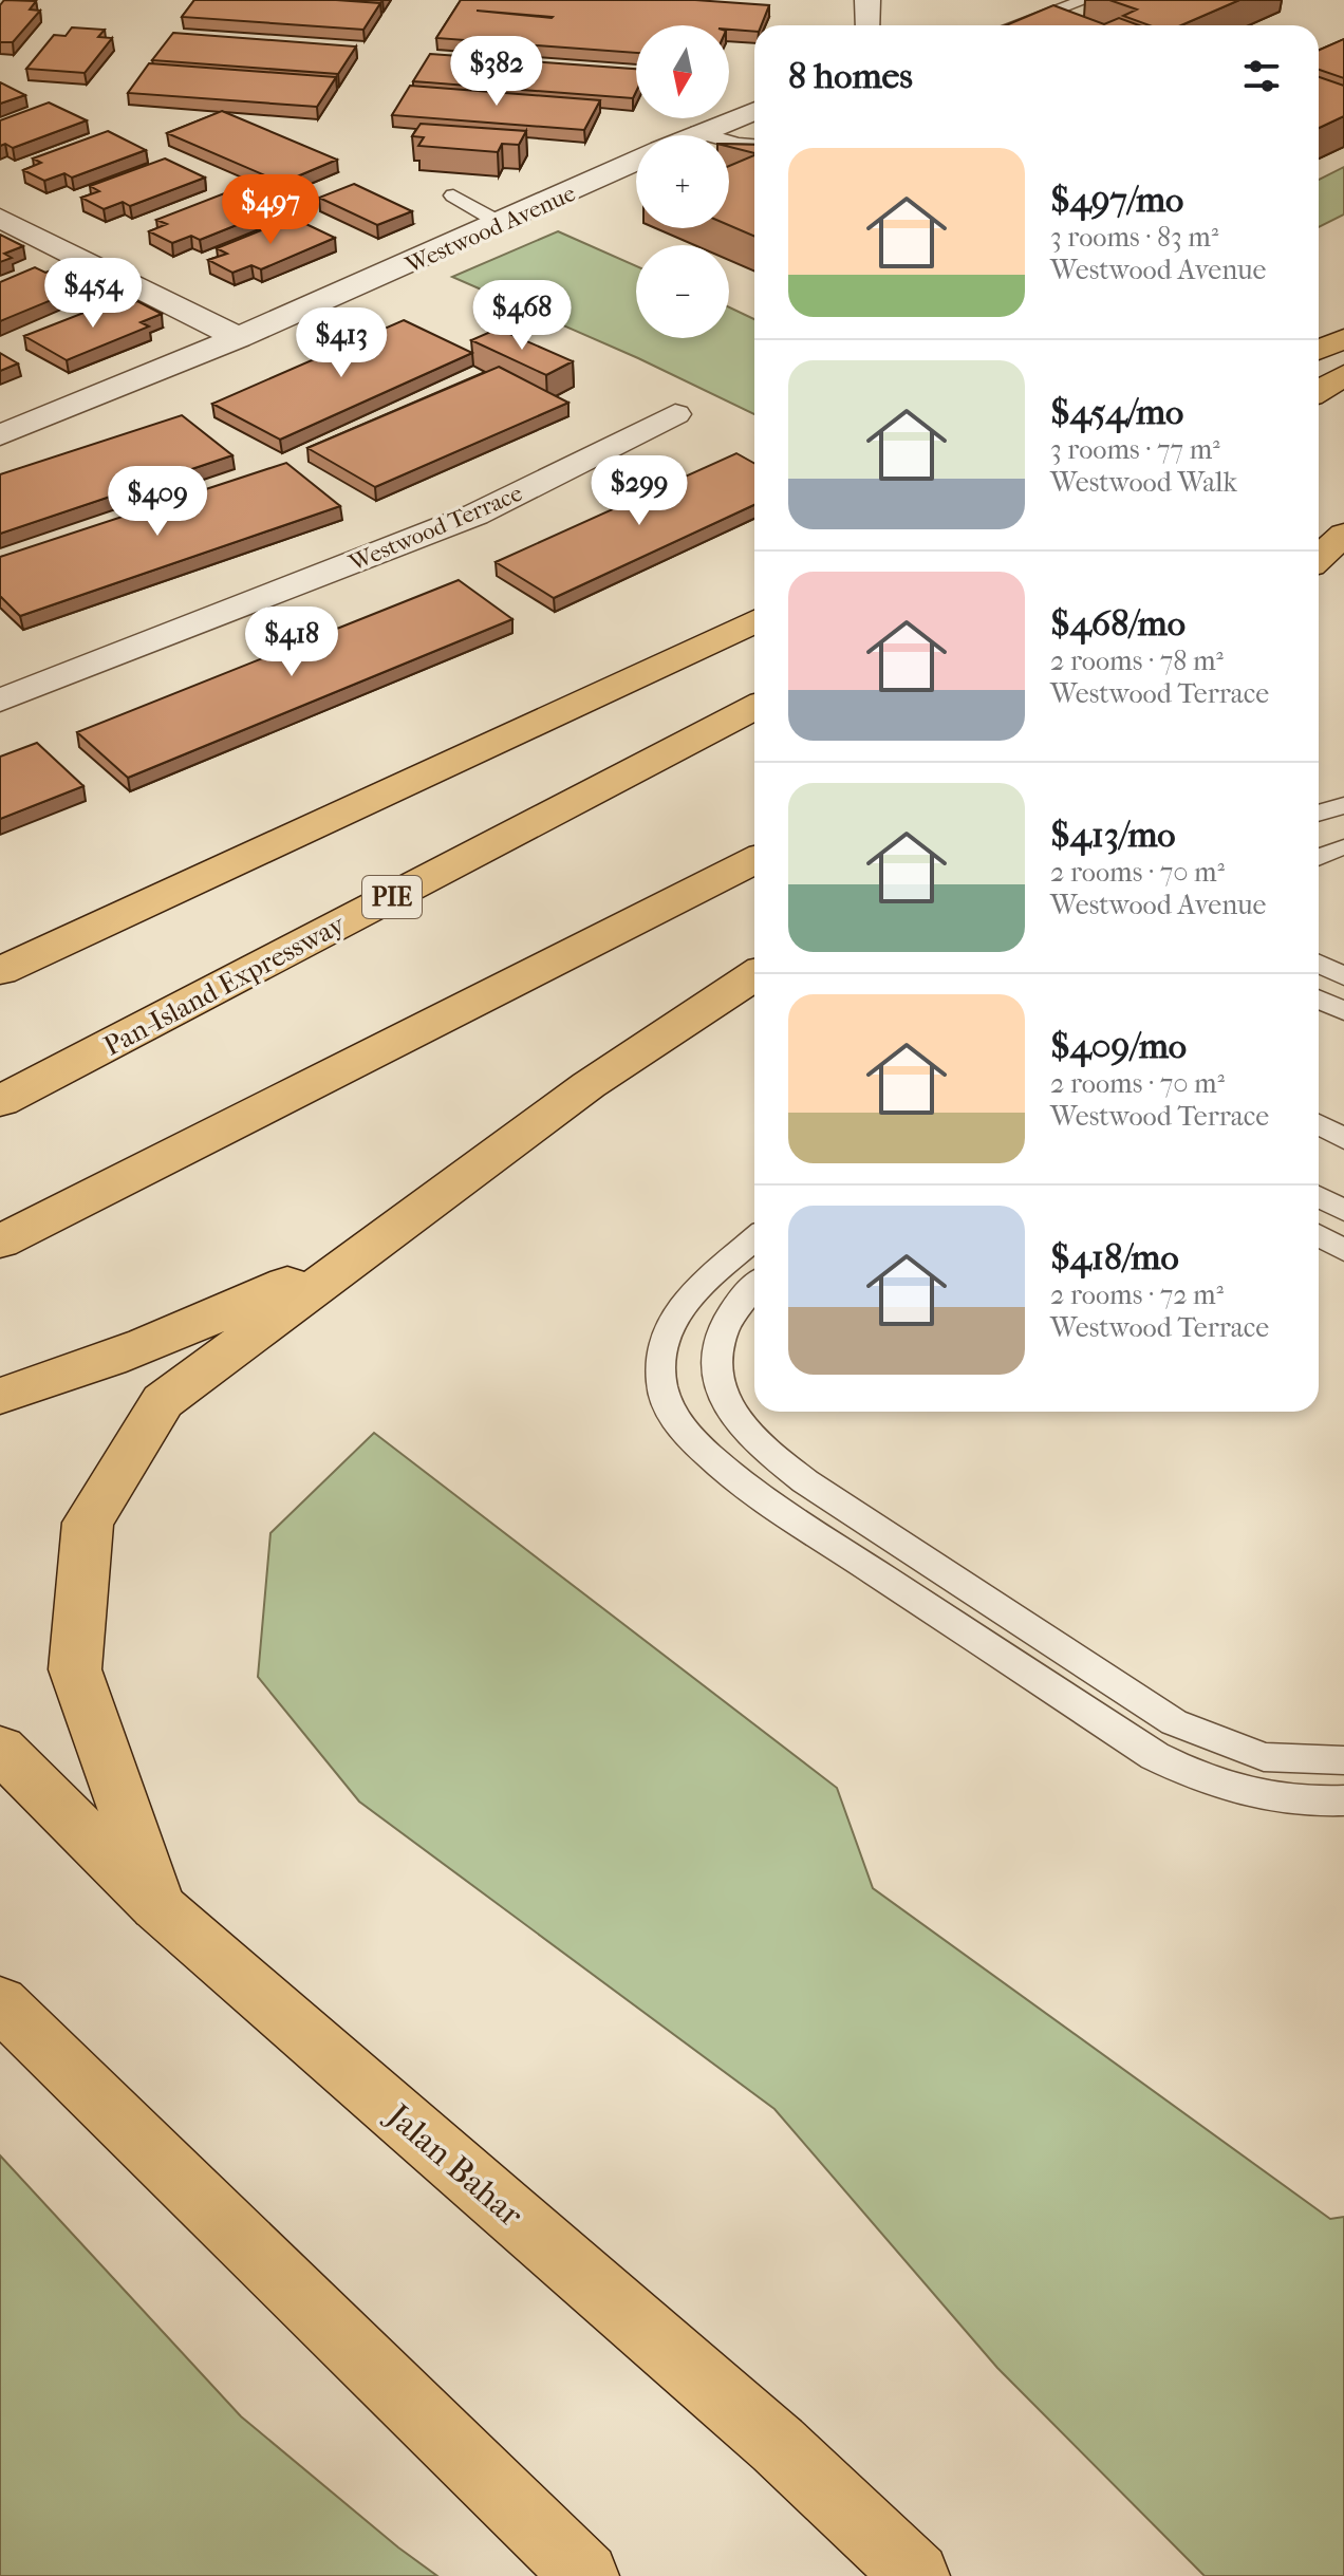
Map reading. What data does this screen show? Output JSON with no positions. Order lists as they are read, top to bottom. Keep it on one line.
{"streets":{"main road":["PIE","Pan-Island Expressway","Jalan Bahar"],"street":["Westwood Avenue","Westwood Terrace"]},"north":"bottom","page":{"map_buttons":["+","−"],"heading":"8 homes","price":["$382","$497","$454","$468","$413","$299","$409","$418"],"list":[{"name":"$497/mo","note":"3 rooms · 83 m² · Westwood Avenue"},{"name":"$454/mo","note":"3 rooms · 77 m² · Westwood Walk"},{"name":"$468/mo","note":"2 rooms · 78 m² · Westwood Terrace"},{"name":"$413/mo","note":"2 rooms · 70 m² · Westwood Avenue"},{"name":"$409/mo","note":"2 rooms · 70 m² · Westwood Terrace"},{"name":"$418/mo","note":"2 rooms · 72 m² · Westwood Terrace"}]}}
